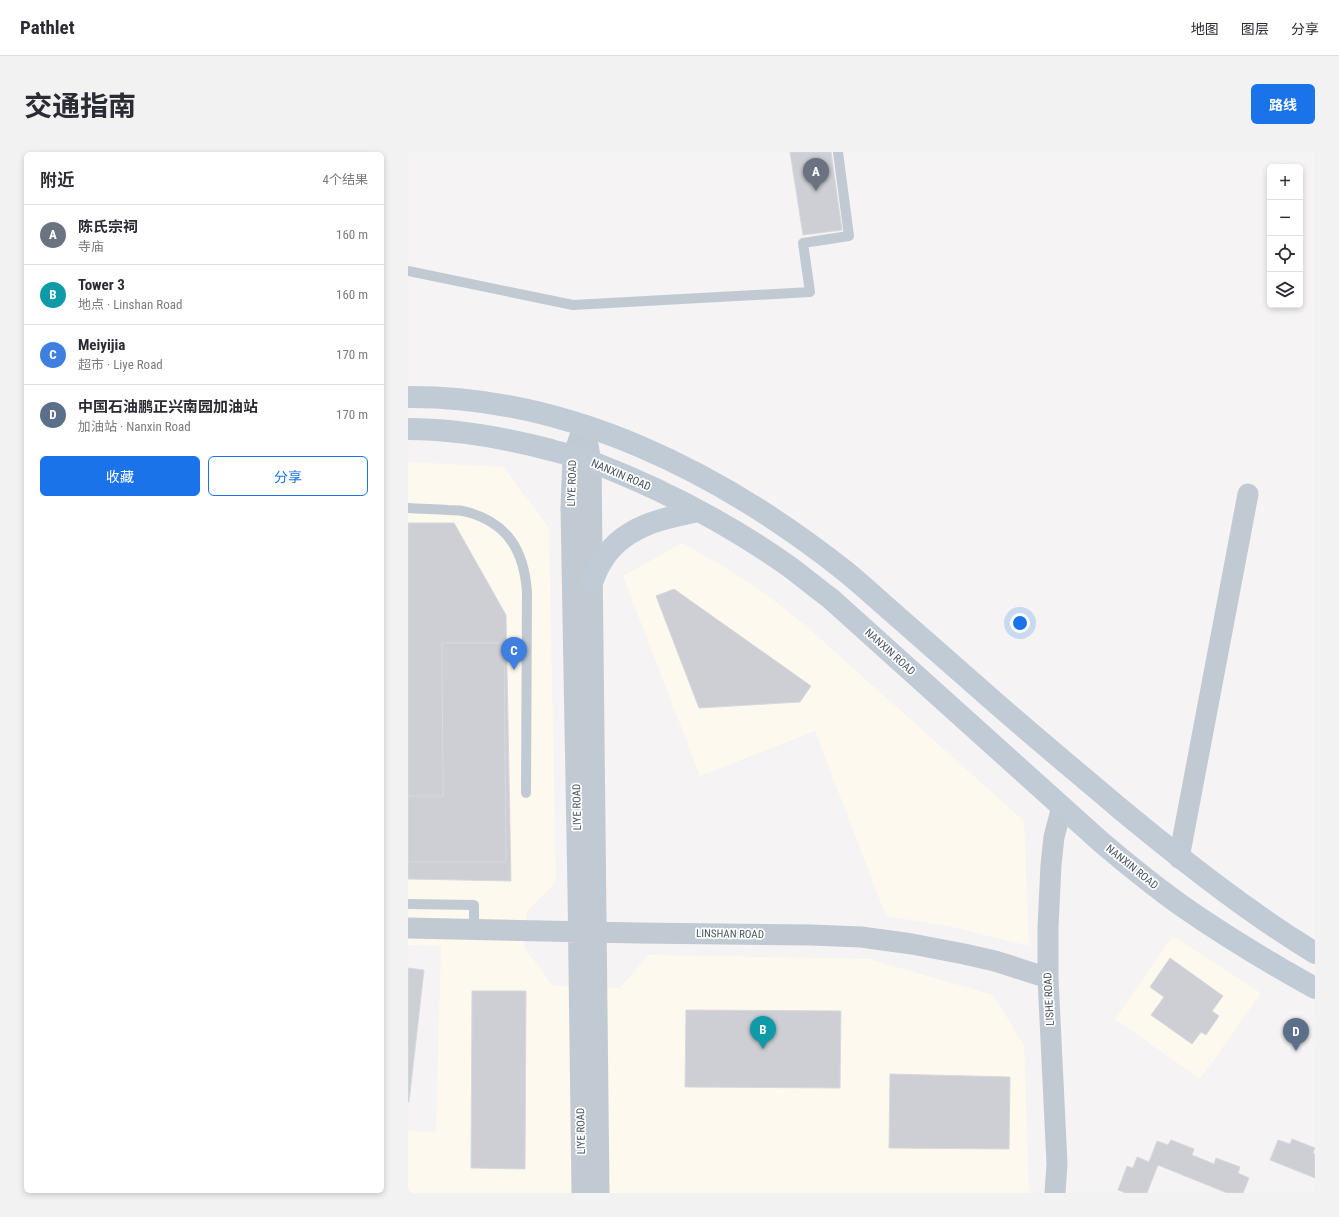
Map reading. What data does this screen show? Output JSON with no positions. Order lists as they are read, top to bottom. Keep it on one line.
{"streets":{"main road":["NANXIN ROAD"],"street":["LIYE ROAD","LINSHAN ROAD","LISHE ROAD"]},"crossings":[["NANXIN ROAD","LIYE ROAD"],["NANXIN ROAD","LISHE ROAD"],["LIYE ROAD","LINSHAN ROAD"],["LINSHAN ROAD","LISHE ROAD"]],"page":{"header":"Pathlet","nav":["地图","图层","分享"],"title":"交通指南","buttons":["路线",["收藏","分享"]],"heading":["附近","4个结果"],"pins":["A","C","B","D"],"map_buttons":["+","−"],"list":[{"mark":"A","name":"陈氏宗祠","note":"寺庙","value":"160 m"},{"mark":"B","name":"Tower 3","note":"地点 · Linshan Road","value":"160 m"},{"mark":"C","name":"Meiyijia","note":"超市 · Liye Road","value":"170 m"},{"mark":"D","name":"中国石油鹏正兴南园加油站","note":"加油站 · Nanxin Road","value":"170 m"}]}}
